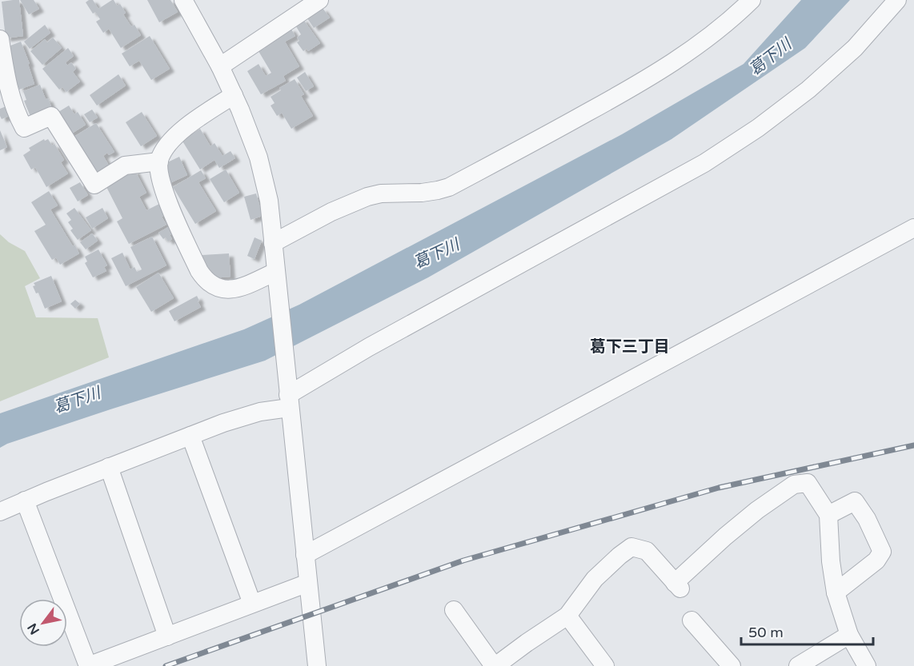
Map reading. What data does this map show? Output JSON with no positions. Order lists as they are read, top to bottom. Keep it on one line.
{"districts":["葛下三丁目"],"water":["葛下川"],"scale_bar":"50 m","north":"bottom left"}
